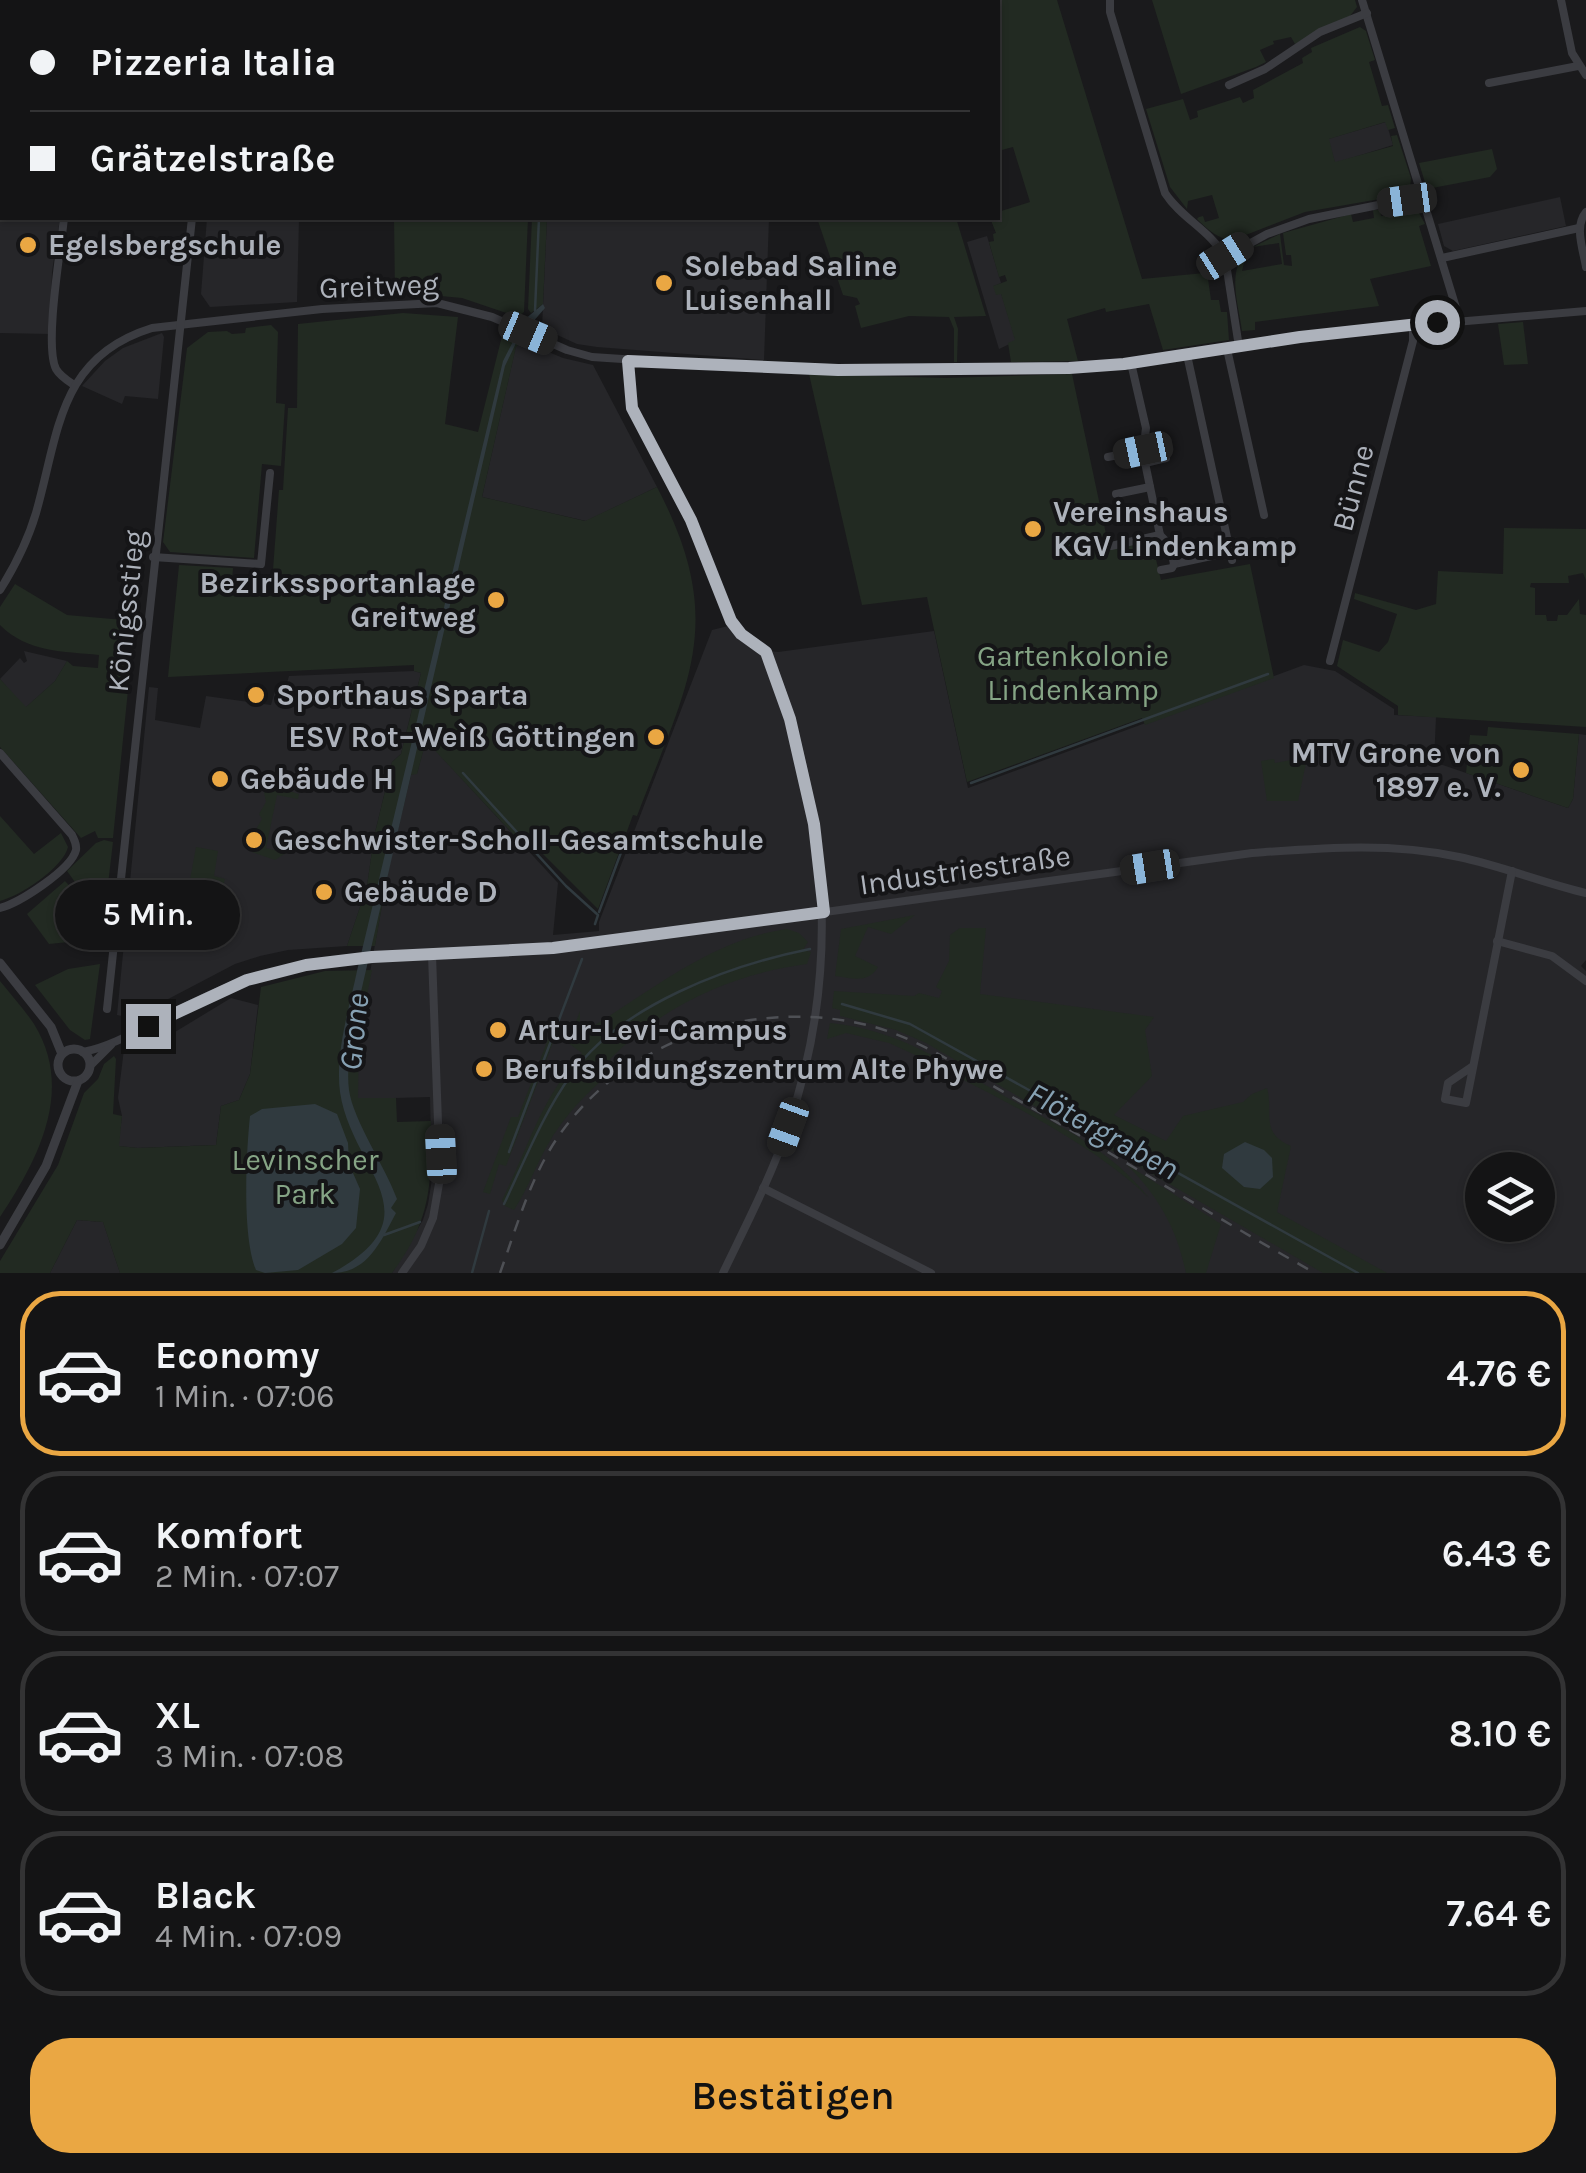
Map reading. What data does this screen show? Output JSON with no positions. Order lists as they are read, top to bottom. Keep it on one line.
{"streets":{"street":["Greitweg","Bünne","Königsstieg","Industriestraße"]},"crossings":[["Greitweg","Bünne"],["Greitweg","Königsstieg"]],"water":["Grone","Flötergraben"],"parks":["Gartenkolonie Lindenkamp","Levinscher Park"],"places":["Egelsbergschule","Solebad Saline Luisenhall","Vereinshaus KGV Lindenkamp","Bezirkssportanlage Greitweg","Sporthaus Sparta","ESV Rot–Weìß Göttingen","MTV Grone von 1897 e. V.","Gebäude H","Geschwister-Scholl-Gesamtschule","Gebäude D","Artur-Levi-Campus","Berufsbildungszentrum Alte Phywe"],"page":{"banner":["Pizzeria Italia","Grätzelstraße"],"bubble":"5 Min.","list":[{"name":"Economy","note":"1 Min. · 07:06","value":"4.76 €"},{"name":"Komfort","note":"2 Min. · 07:07","value":"6.43 €"},{"name":"XL","note":"3 Min. · 07:08","value":"8.10 €"},{"name":"Black","note":"4 Min. · 07:09","value":"7.64 €"}],"buttons":"Bestätigen"}}
